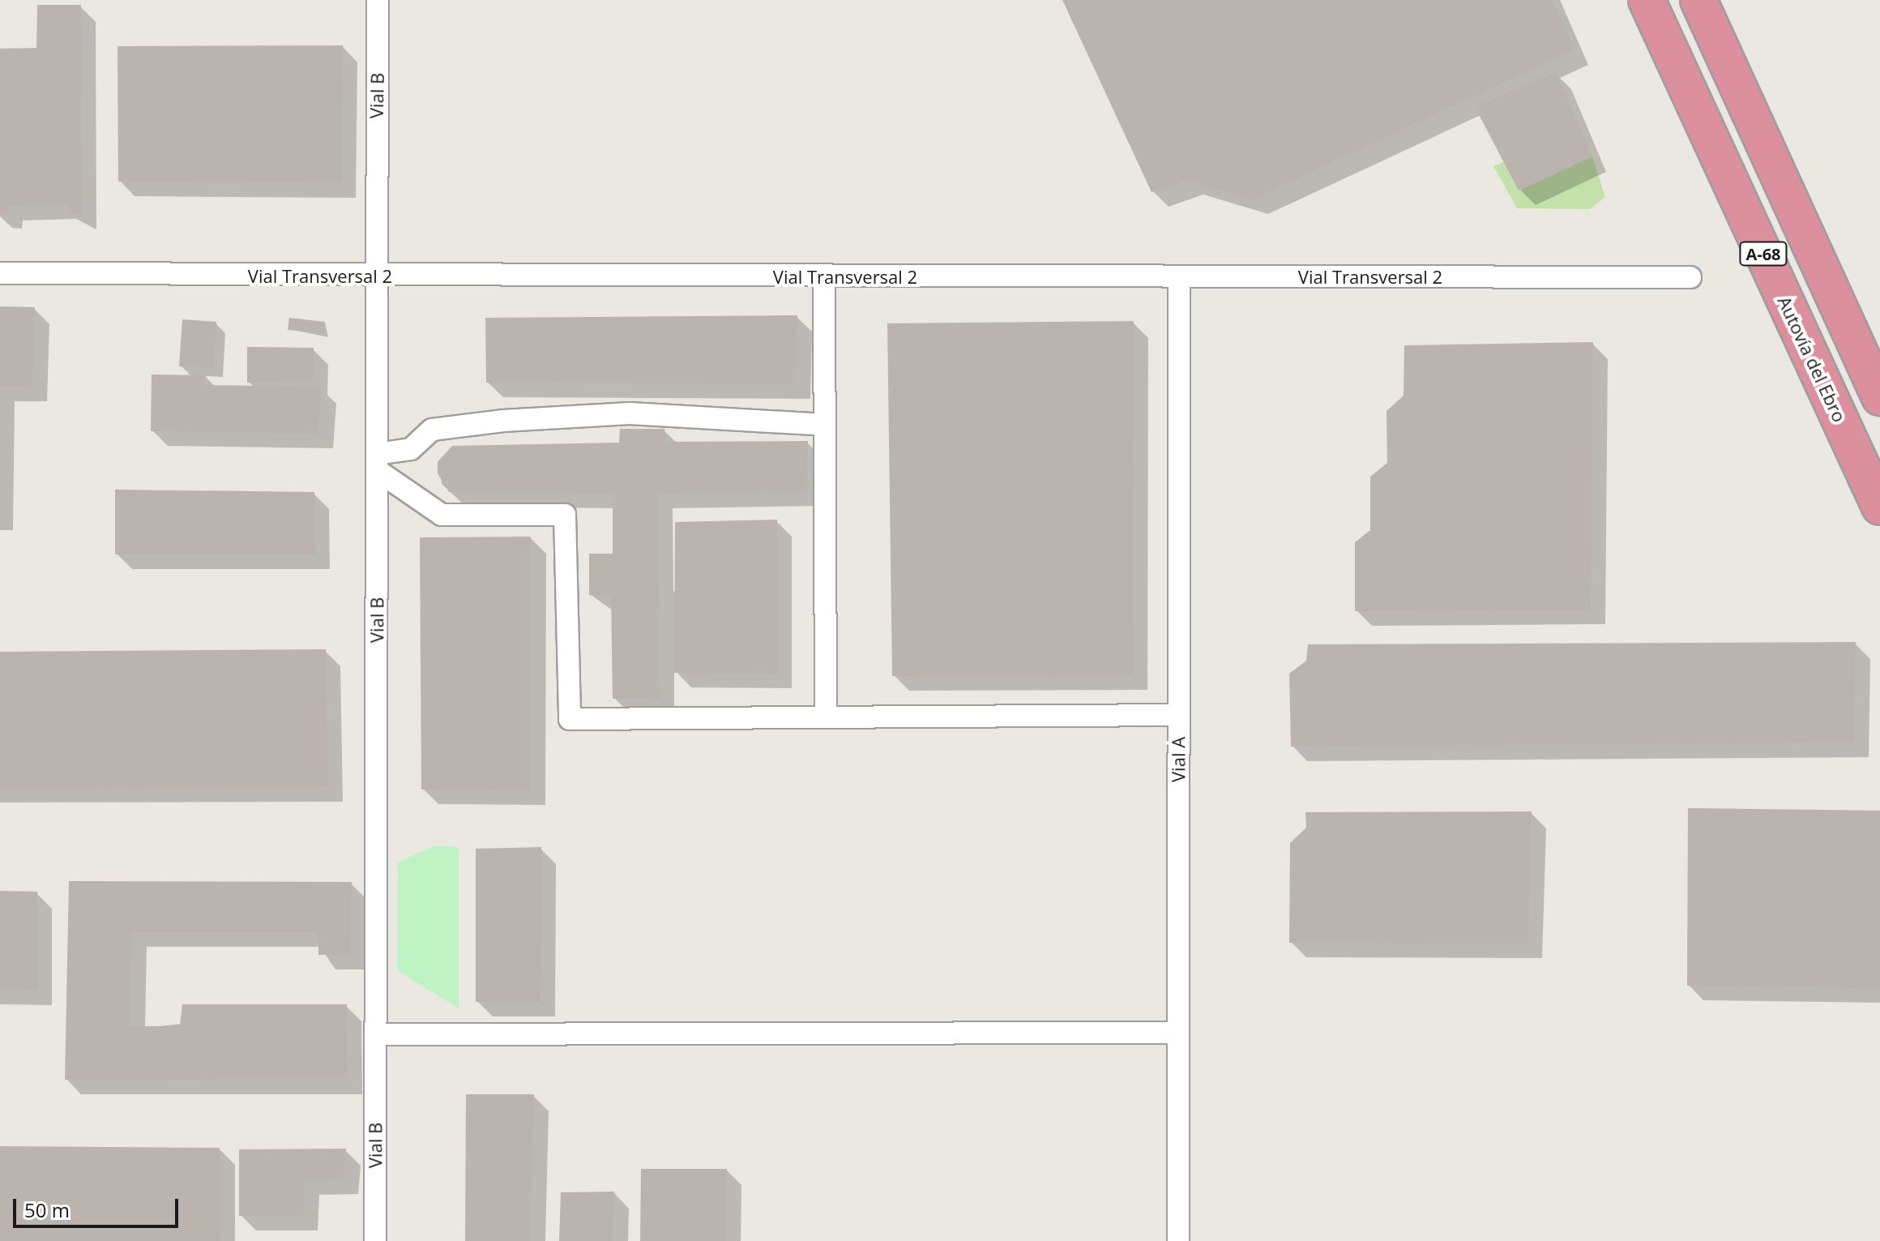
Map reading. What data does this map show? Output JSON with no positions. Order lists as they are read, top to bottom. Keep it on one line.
{"streets":{"highway":["A-68","Autovía del Ebro"],"street":["Vial B","Vial Transversal 2","Vial A"]},"crossings":[["Vial B","Vial Transversal 2"],["Vial Transversal 2","Vial A"]],"scale_bar":"50 m"}
